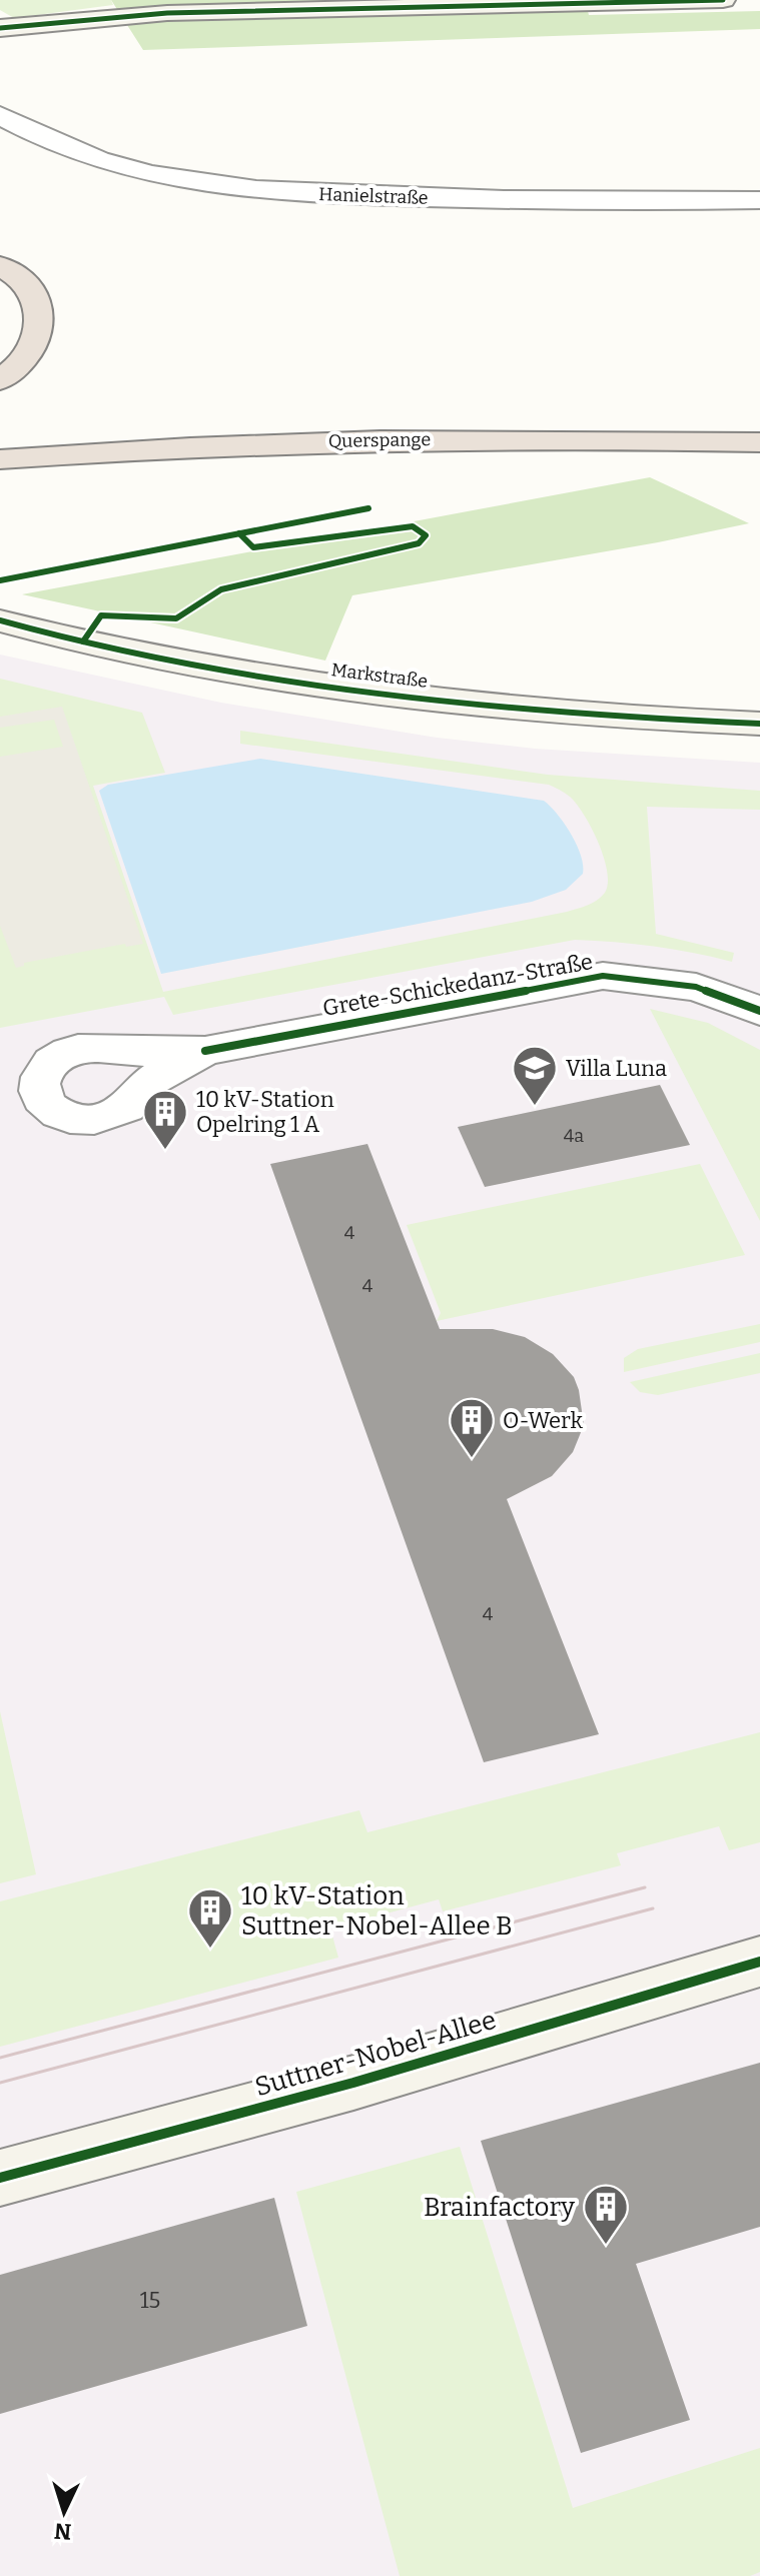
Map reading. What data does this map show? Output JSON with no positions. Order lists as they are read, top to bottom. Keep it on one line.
{"streets":{"highway":["Querspange"],"main road":["Markstraße","Suttner-Nobel-Allee"],"street":["Hanielstraße","Grete-Schickedanz-Straße"]},"places":{"school or university":["Villa Luna"],"building":["10 kV-Station Opelring 1 A","O-Werk","10 kV-Station Suttner-Nobel-Allee B","Brainfactory"]},"house_numbers":["4a","4","4","4","15"],"north":"bottom"}
